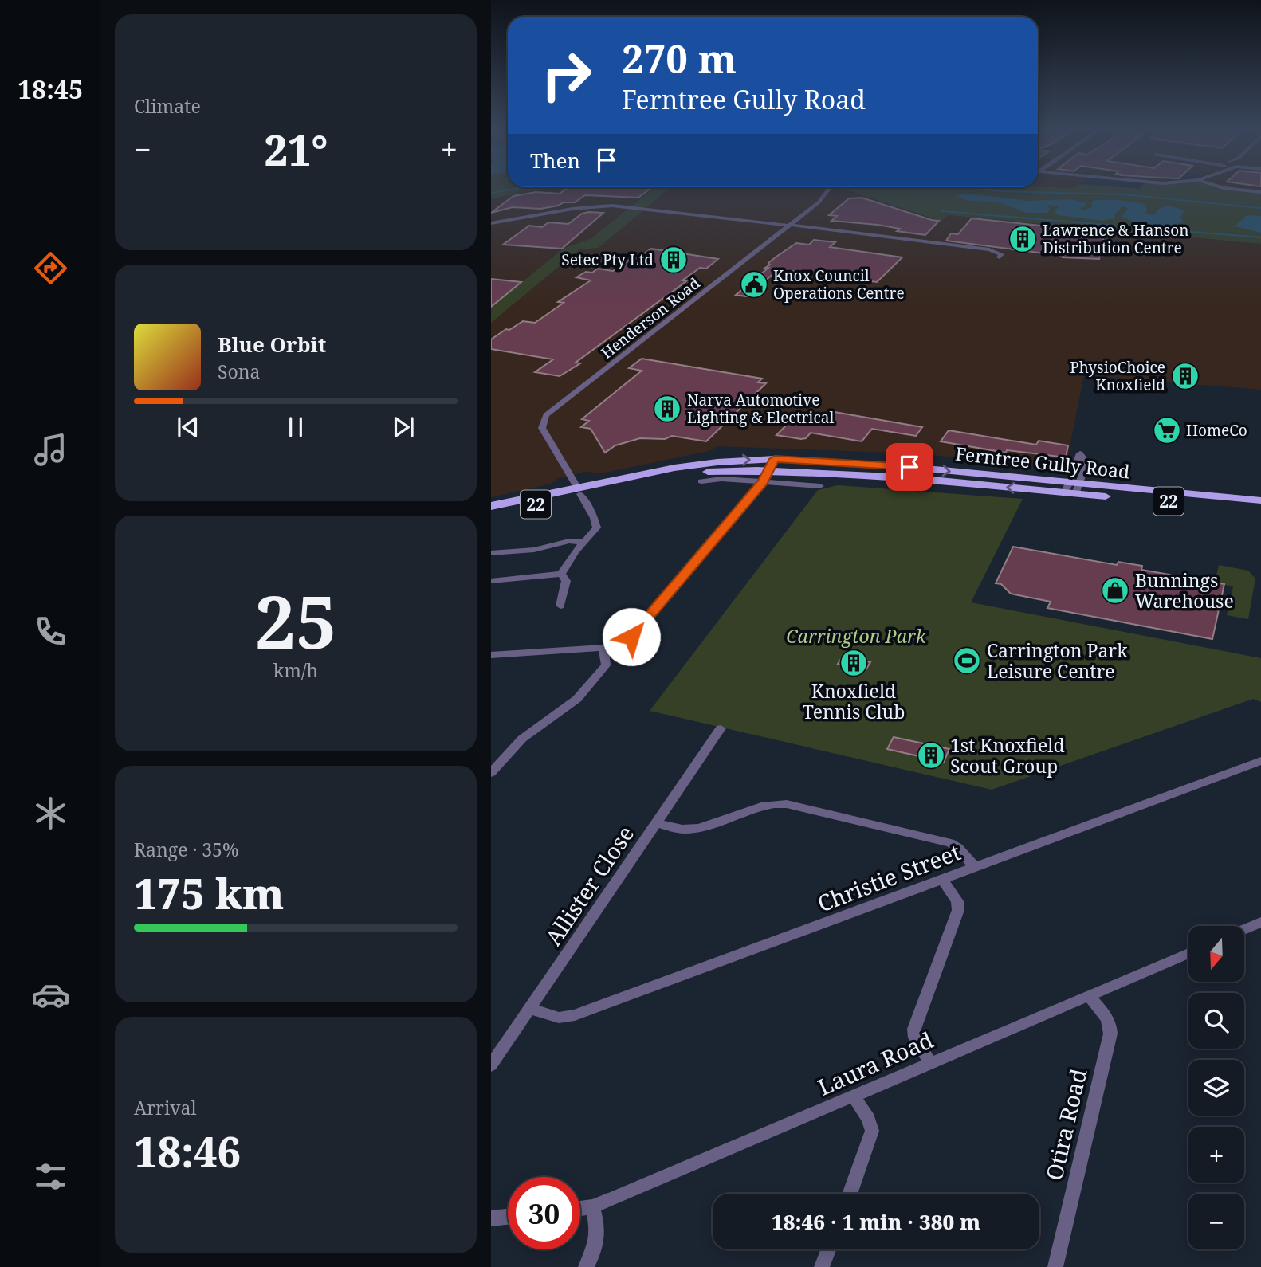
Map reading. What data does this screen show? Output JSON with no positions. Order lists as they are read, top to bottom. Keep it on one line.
{"streets":{"main road":["Ferntree Gully Road","22"],"street":["Henderson Road","Christie Street","Allister Close","Laura Road","Otira Road"]},"crossings":[["Henderson Road","Ferntree Gully Road"],["Christie Street","Allister Close"],["Laura Road","Otira Road"]],"parks":["Carrington Park"],"places":{"building":["Lawrence & Hanson Distribution Centre","Setec Pty Ltd","PhysioChoice Knoxfield","Narva Automotive Lighting & Electrical","Knoxfield Tennis Club","1st Knoxfield Scout Group"],"public building":["Knox Council Operations Centre"],"supermarket":["HomeCo"],"shop":["Bunnings Warehouse"],"sports":["Carrington Park Leisure Centre"]},"north":"bottom","page":{"tabs":"18:45","tile":["Climate",["25","km/h"],["Range · 35%","175 km"],["Arrival","18:46"]],"turn":["270 m","Ferntree Gully Road"],"heat":["−","21°","+"],"then":"Then","song":["Blue Orbit","Sona"],"map_buttons":["+","−"],"limit":"30","trip":"18:46 · 1 min · 380 m"}}
